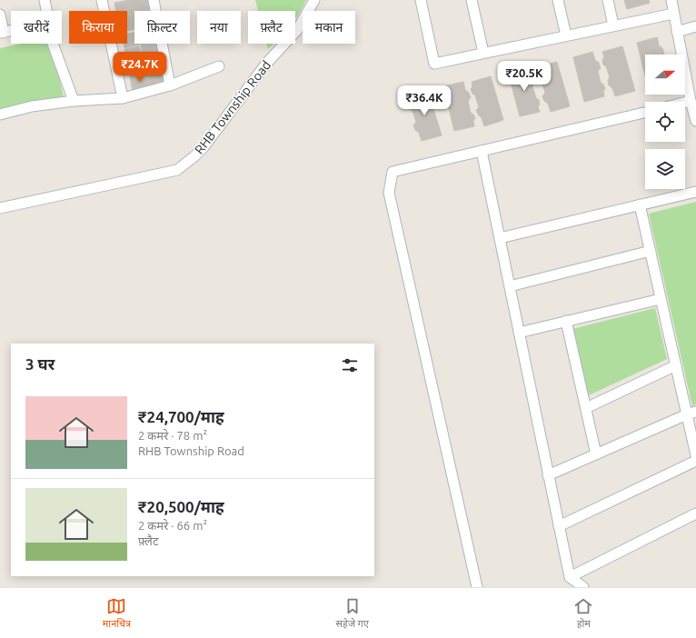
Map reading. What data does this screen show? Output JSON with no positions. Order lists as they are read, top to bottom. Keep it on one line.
{"streets":{"street":["RHB Township Road"]},"north":"right","page":{"chip":["खरीदें","किराया","फ़िल्टर","नया","फ़्लैट","मकान"],"price":["₹24.7K","₹20.5K","₹36.4K"],"heading":"3 घर","list":[{"name":"₹24,700/माह","note":"2 कमरे · 78 m² · RHB Township Road"},{"name":"₹20,500/माह","note":"2 कमरे · 66 m² · फ़्लैट"}],"tabs":["मानचित्र","सहेजे गए","होम"]}}
